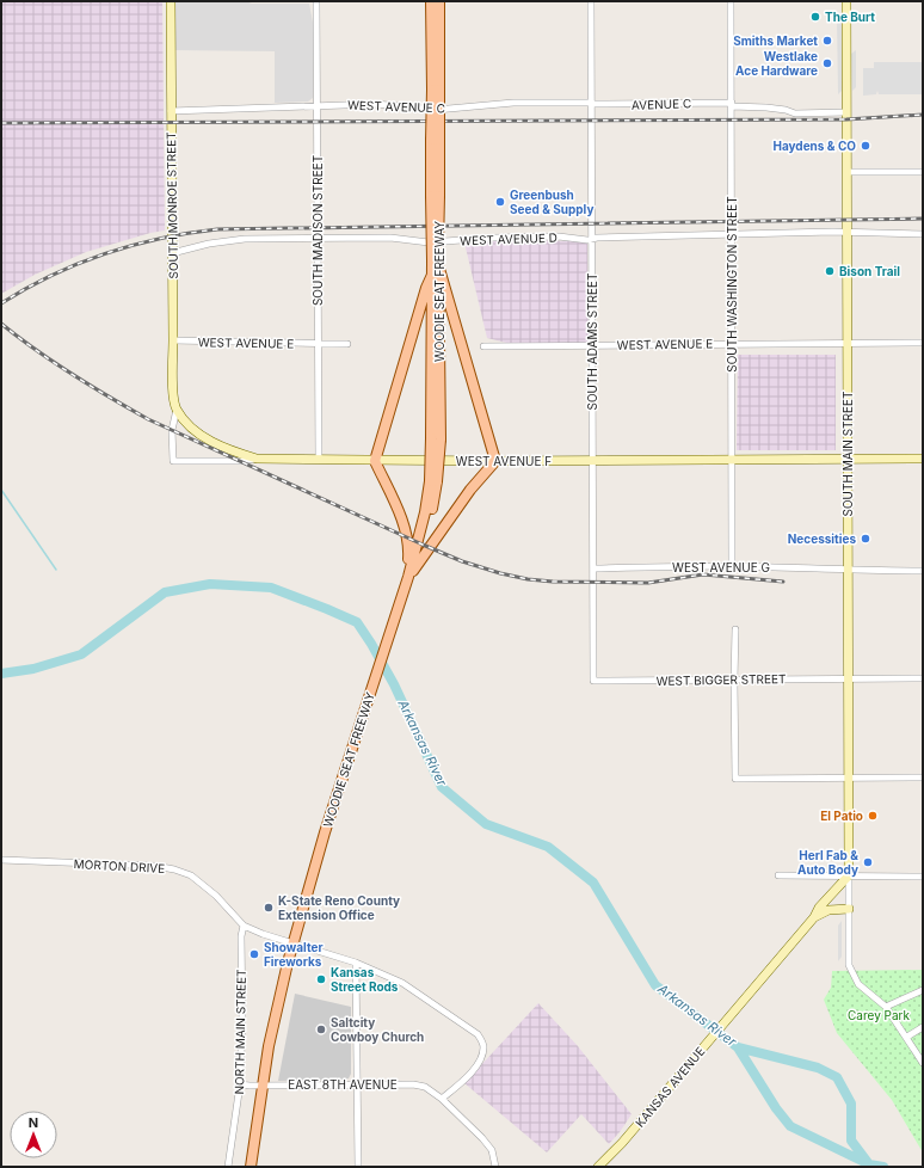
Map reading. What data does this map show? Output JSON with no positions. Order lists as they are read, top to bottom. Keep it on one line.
{"streets":{"main road":["WOODIE SEAT FREEWAY","NORTH MAIN STREET"],"street":["AVENUE C","WEST AVENUE C","SOUTH MONROE STREET","SOUTH MADISON STREET","WEST AVENUE D","SOUTH WASHINGTON STREET","SOUTH ADAMS STREET","WEST AVENUE E","SOUTH MAIN STREET","WEST AVENUE F","WEST AVENUE G","WEST BIGGER STREET","MORTON DRIVE","EAST 8TH AVENUE","KANSAS AVENUE"]},"crossings":[["AVENUE C","WEST AVENUE C"],["AVENUE C","SOUTH WASHINGTON STREET"],["AVENUE C","SOUTH ADAMS STREET"],["AVENUE C","SOUTH MAIN STREET"],["WEST AVENUE C","SOUTH MONROE STREET"],["WEST AVENUE C","SOUTH MADISON STREET"],["WEST AVENUE C","SOUTH ADAMS STREET"],["SOUTH MONROE STREET","WEST AVENUE D"],["SOUTH MONROE STREET","WEST AVENUE E"],["SOUTH MONROE STREET","WEST AVENUE F"],["SOUTH MADISON STREET","WEST AVENUE D"],["SOUTH MADISON STREET","WEST AVENUE E"],["SOUTH MADISON STREET","WEST AVENUE F"],["WEST AVENUE D","SOUTH WASHINGTON STREET"],["WEST AVENUE D","SOUTH ADAMS STREET"],["WEST AVENUE D","SOUTH MAIN STREET"],["SOUTH WASHINGTON STREET","WEST AVENUE E"],["SOUTH WASHINGTON STREET","WEST AVENUE F"],["SOUTH WASHINGTON STREET","WEST AVENUE G"],["WOODIE SEAT FREEWAY","NORTH MAIN STREET"],["SOUTH ADAMS STREET","WEST AVENUE E"],["SOUTH ADAMS STREET","WEST AVENUE F"],["SOUTH ADAMS STREET","WEST AVENUE G"],["SOUTH ADAMS STREET","WEST BIGGER STREET"],["WEST AVENUE E","SOUTH MAIN STREET"],["SOUTH MAIN STREET","WEST AVENUE F"],["SOUTH MAIN STREET","WEST AVENUE G"],["SOUTH MAIN STREET","WEST BIGGER STREET"],["SOUTH MAIN STREET","KANSAS AVENUE"],["MORTON DRIVE","NORTH MAIN STREET"],["NORTH MAIN STREET","EAST 8TH AVENUE"]],"water":["Arkansas River"],"parks":["Carey Park"],"places":["The Burt","Smiths Market","Westlake Ace Hardware","Haydens & CO","Greenbush Seed & Supply","Bison Trail","Necessities","El Patio","Herl Fab & Auto Body","K-State Reno County Extension Office","Showalter Fireworks","Kansas Street Rods","Saltcity Cowboy Church"],"north":"top"}
